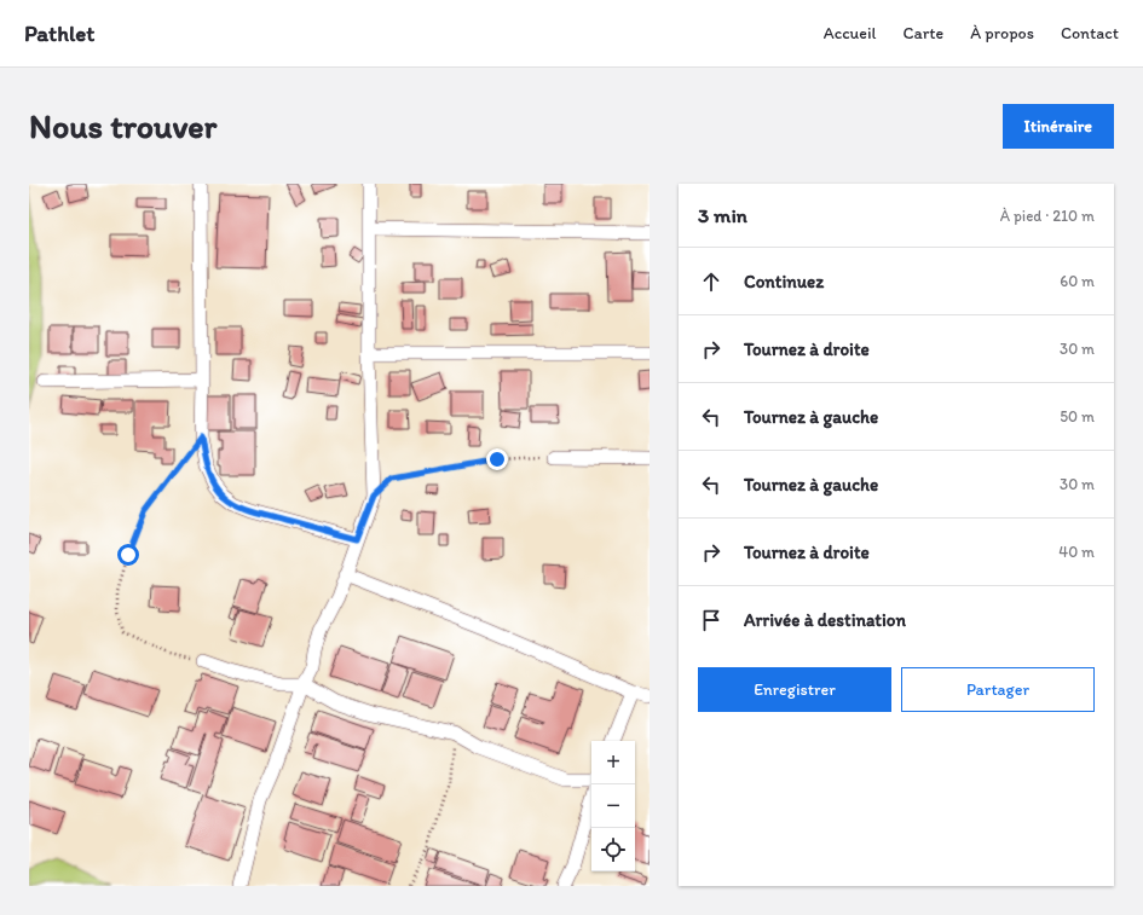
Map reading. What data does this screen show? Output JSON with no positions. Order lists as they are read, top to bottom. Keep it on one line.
{"page":{"header":"Pathlet","nav":["Accueil","Carte","À propos","Contact"],"buttons":["Itinéraire",["Enregistrer","Partager"]],"title":"Nous trouver","heading":["3 min","À pied · 210 m"],"list":[["Continuez","60 m"],["Tournez à droite","30 m"],["Tournez à gauche","50 m"],["Tournez à gauche","30 m"],["Tournez à droite","40 m"],"Arrivée à destination"],"map_buttons":["+","−"]}}
